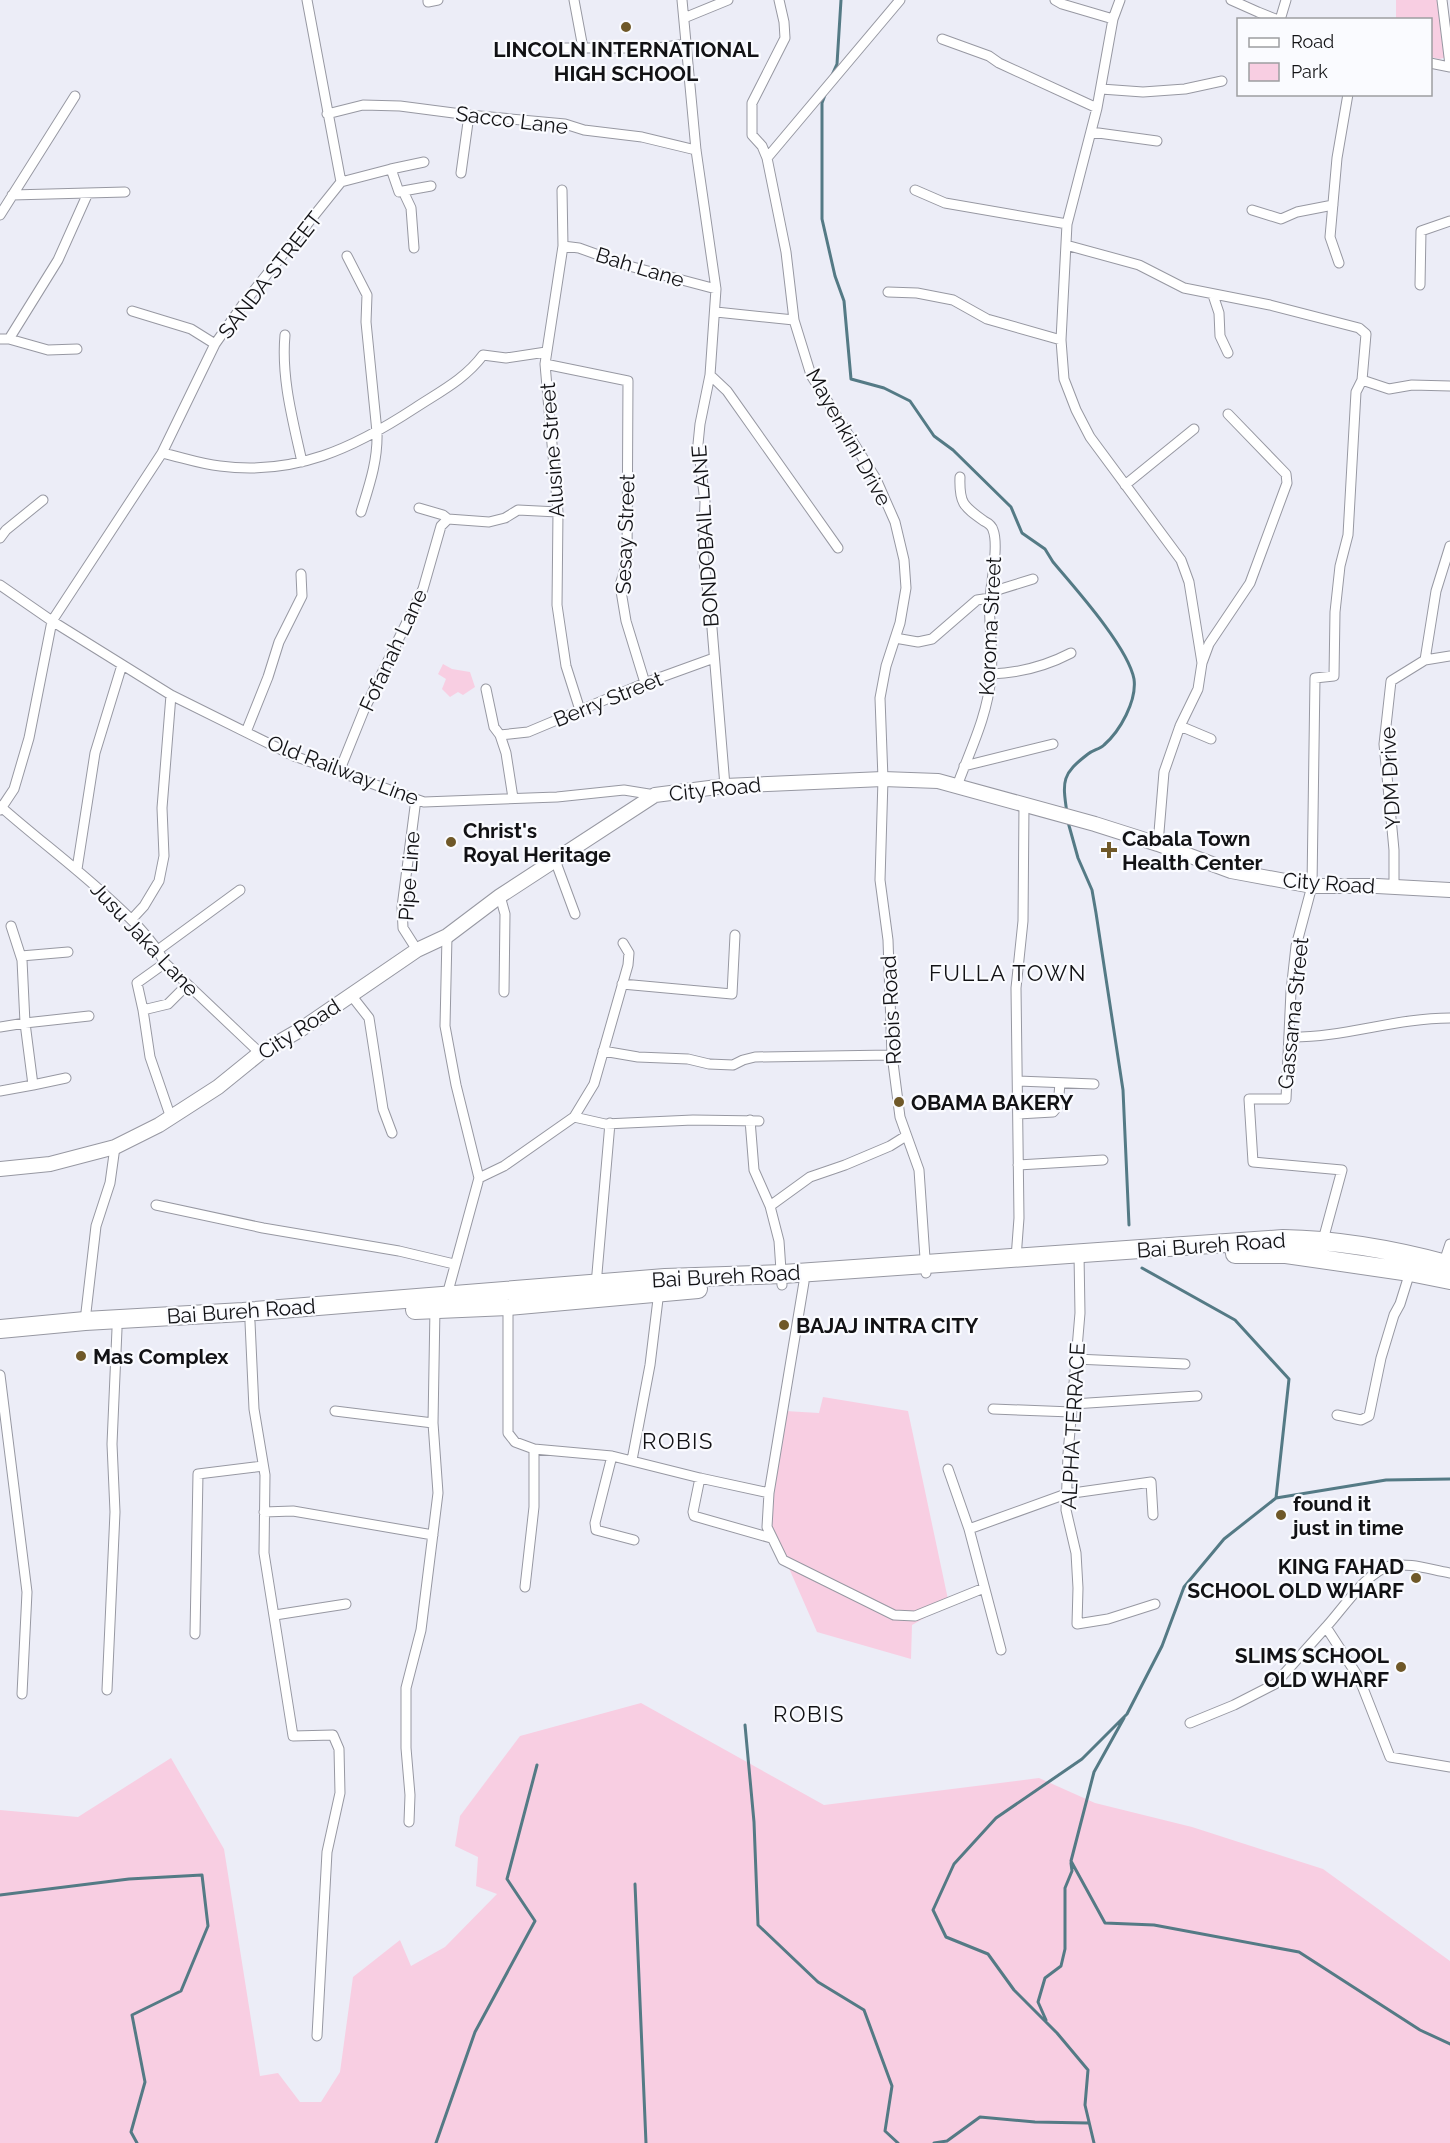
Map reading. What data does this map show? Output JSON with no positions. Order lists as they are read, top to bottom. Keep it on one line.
{"streets":{"highway":["Bai Bureh Road"],"main road":["City Road"],"street":["Sacco Lane","Bah Lane","SANDA STREET","Mayenkini Drive","Alusine Street","Sesay Street","BONDOBAIL LANE","Koroma Street","Fofanah Lane","Berry Street","Old Railway Line","YDM Drive","Pipe Line","Jusu Jaka Lane","Robis Road","Gassama Street","ALPHA TERRACE"]},"crossings":[["Sacco Lane","BONDOBAIL LANE"],["Bah Lane","Alusine Street"],["Bah Lane","BONDOBAIL LANE"],["SANDA STREET","Old Railway Line"],["Mayenkini Drive","City Road"],["Mayenkini Drive","Robis Road"],["Alusine Street","Sesay Street"],["Alusine Street","Berry Street"],["Sesay Street","Berry Street"],["BONDOBAIL LANE","Berry Street"],["BONDOBAIL LANE","City Road"],["Koroma Street","City Road"],["Fofanah Lane","Old Railway Line"],["Old Railway Line","City Road"],["Old Railway Line","Pipe Line"],["YDM Drive","City Road"],["City Road","Pipe Line"],["City Road","Jusu Jaka Lane"],["City Road","Robis Road"],["City Road","Gassama Street"],["Robis Road","Bai Bureh Road"],["Gassama Street","Bai Bureh Road"],["Bai Bureh Road","ALPHA TERRACE"]],"districts":["FULLA TOWN","ROBIS","ROBIS"],"places":{"other":["LINCOLN INTERNATIONAL HIGH SCHOOL","Christ's Royal Heritage","OBAMA BAKERY","BAJAJ INTRA CITY","Mas Complex","found it just in time","KING FAHAD SCHOOL OLD WHARF","SLIMS SCHOOL OLD WHARF"],"health":["Cabala Town Health Center"]},"legend":["Road","Park"]}
